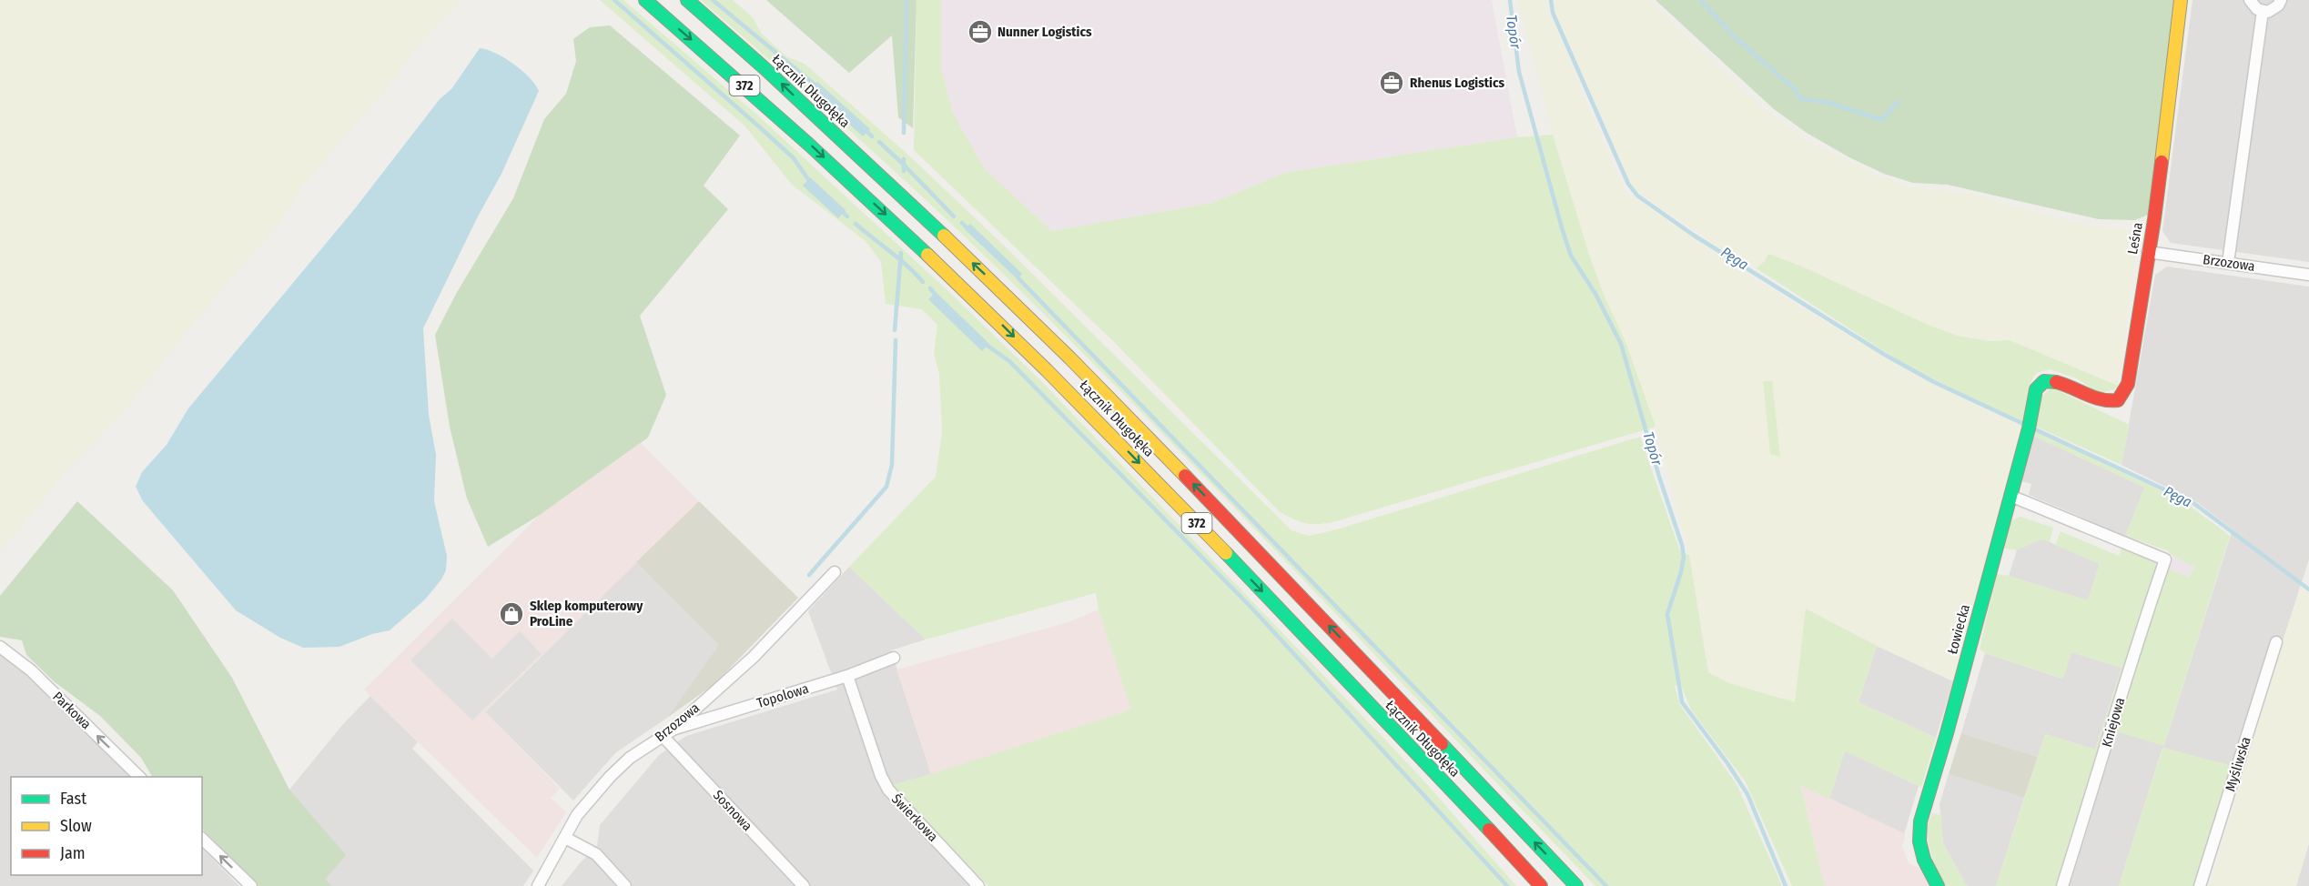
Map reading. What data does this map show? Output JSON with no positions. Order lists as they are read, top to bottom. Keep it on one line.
{"streets":{"main road":["372","Łącznik Długołęka","Leśna","Łowiecka"],"street":["Brzozowa","Topolowa","Parkowa","Kniejowa","Myśliwska","Sosnowa","Świerkowa"]},"crossings":[["Leśna","Brzozowa"],["Leśna","Łowiecka"],["Brzozowa","Topolowa"],["Brzozowa","Sosnowa"],["Łowiecka","Kniejowa"],["Topolowa","Sosnowa"],["Topolowa","Świerkowa"]],"one_way":["Parkowa"],"water":["Topór","Pęga"],"places":{"office":["Nunner Logistics","Rhenus Logistics"],"shop":["Sklep komputerowy ProLine"]},"legend":["Fast","Slow","Jam"]}
